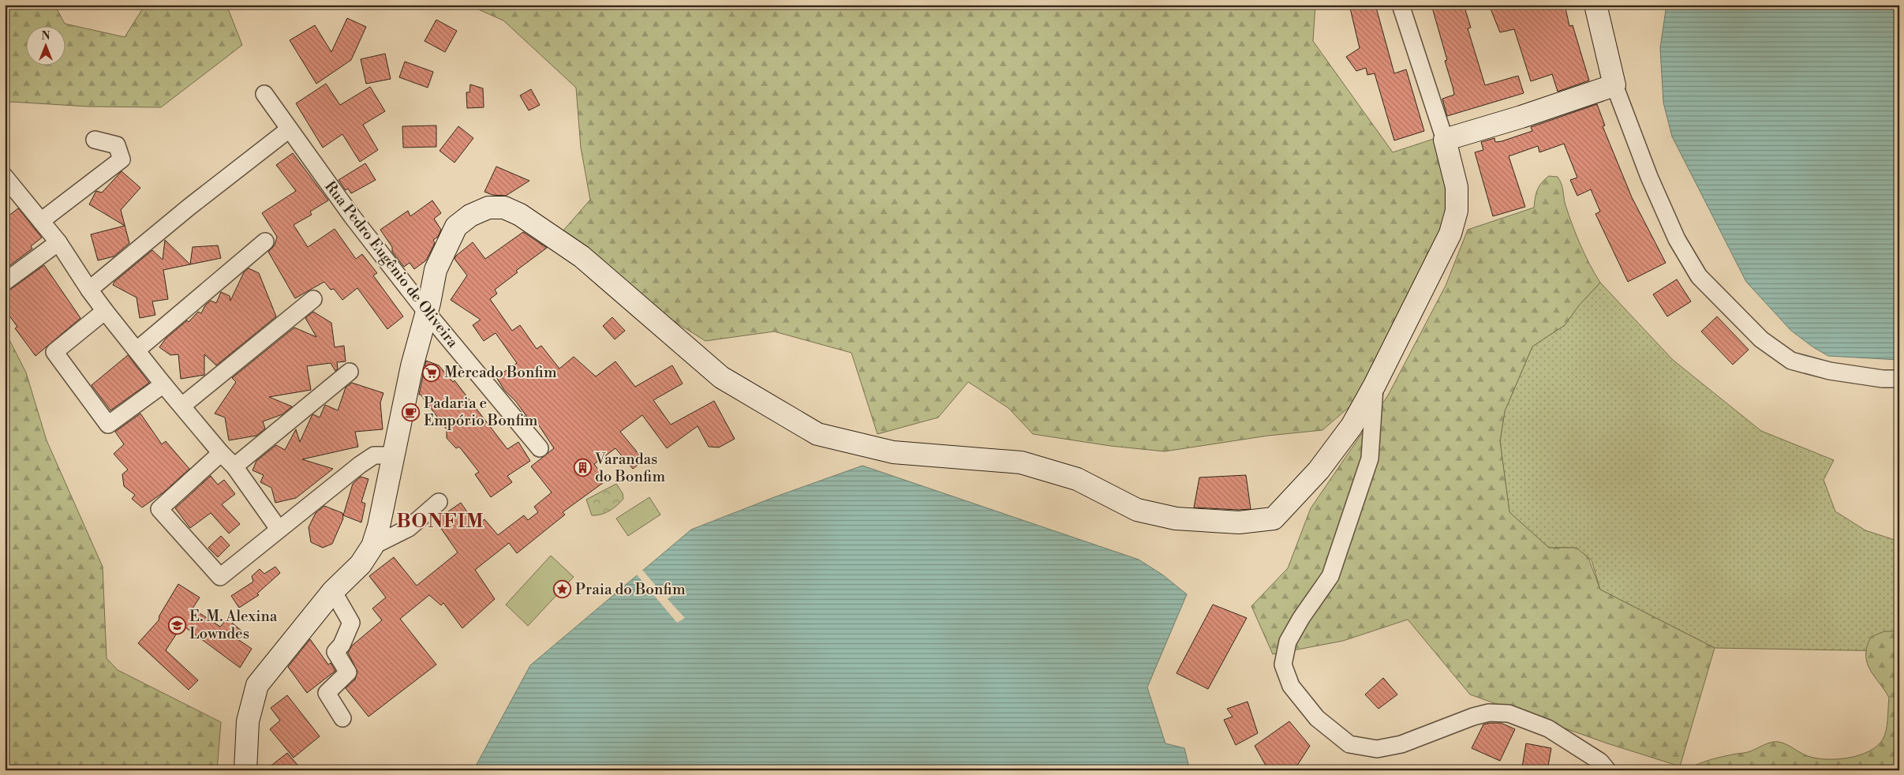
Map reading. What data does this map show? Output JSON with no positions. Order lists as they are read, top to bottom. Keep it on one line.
{"streets":{"street":["Rua Pedro Eugênio de Oliveira"]},"districts":["BONFIM"],"places":{"supermarket":["Mercado Bonfim"],"cafe":["Padaria e Empório Bonfim"],"building":["Varandas do Bonfim"],"place":["Praia do Bonfim"],"school or university":["E. M. Alexina Lowndes"]},"north":"top"}
